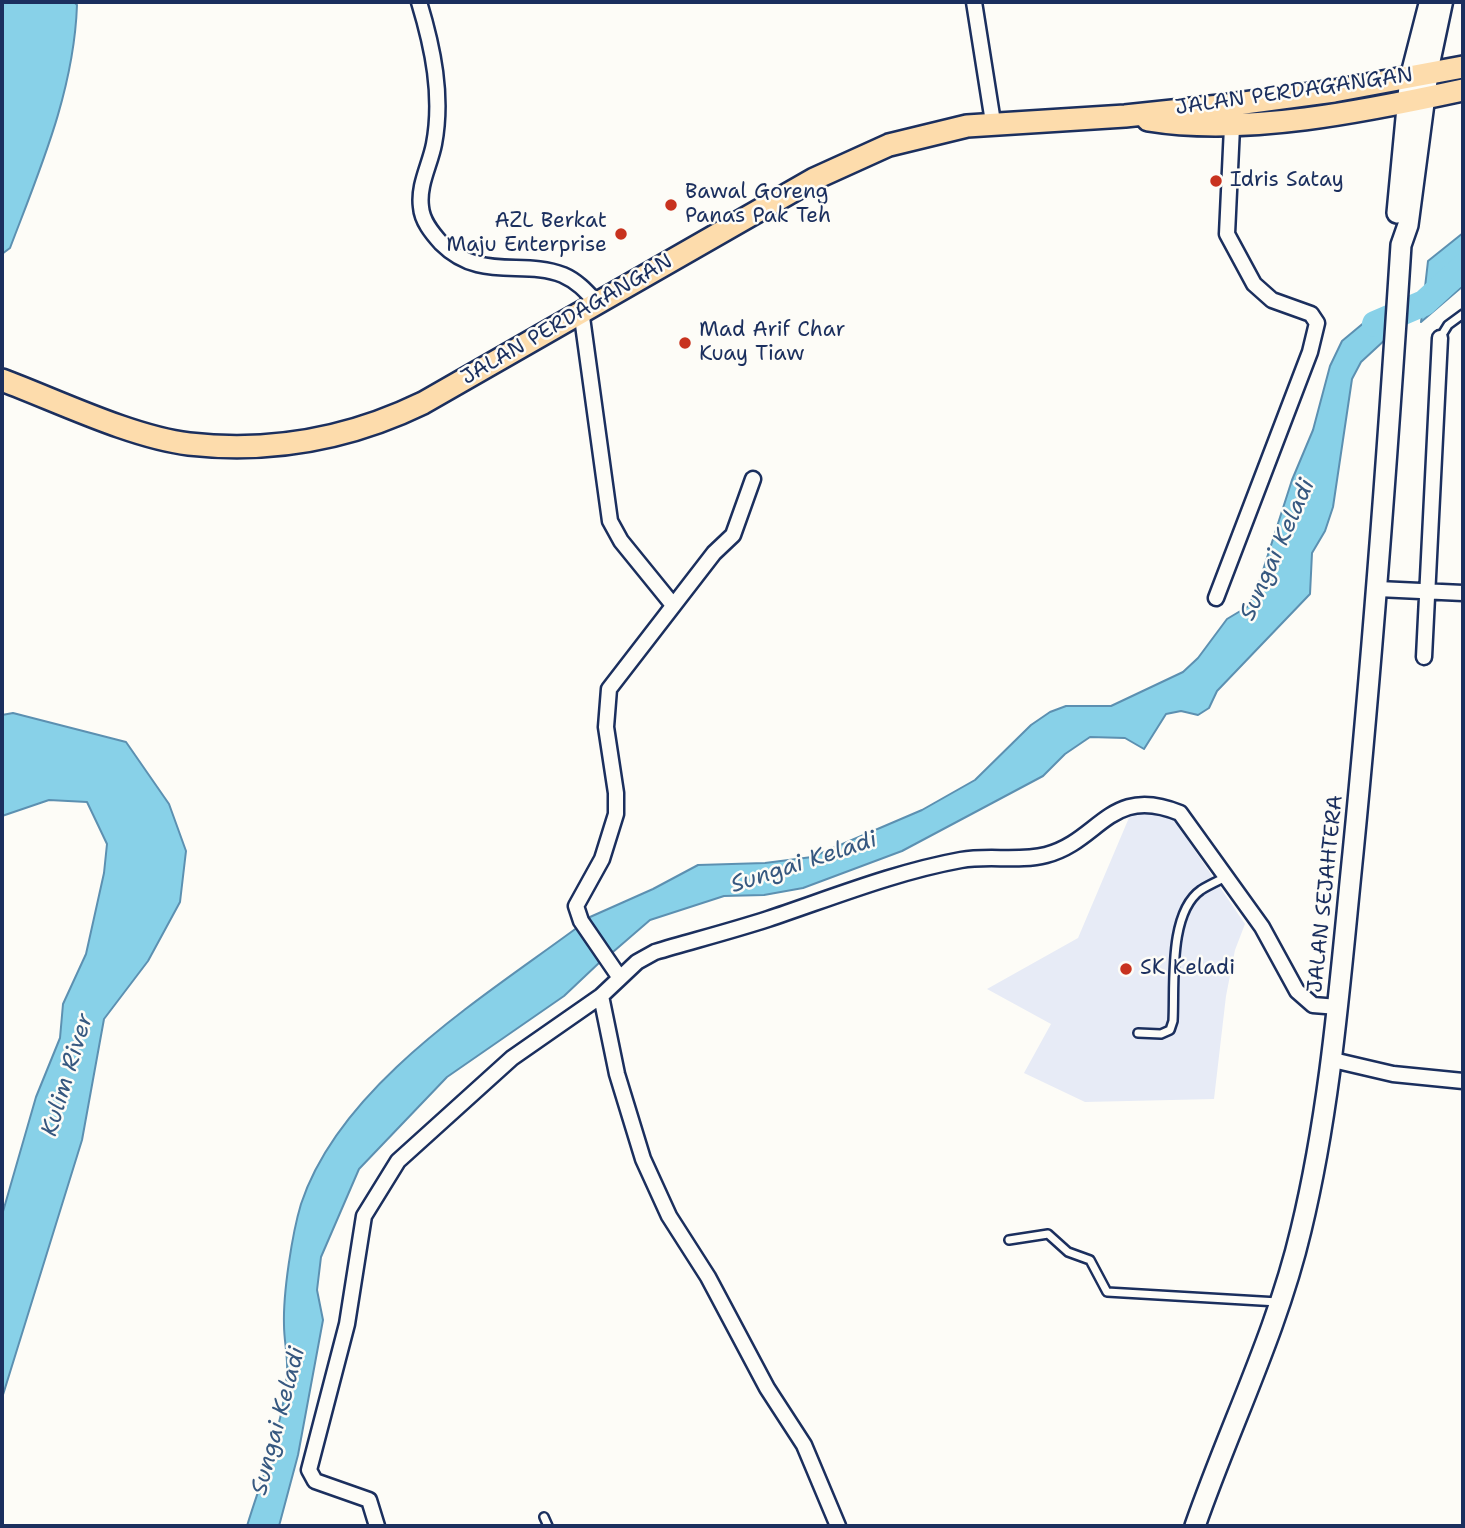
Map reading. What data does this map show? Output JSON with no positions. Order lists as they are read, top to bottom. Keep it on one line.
{"streets":{"main road":["JALAN PERDAGANGAN","JALAN SEJAHTERA"]},"crossings":[["JALAN PERDAGANGAN","JALAN SEJAHTERA"]],"water":["Sungai Keladi","Kulim River"],"places":["Idris Satay","Bawal Goreng Panas Pak Teh","AZL Berkat Maju Enterprise","Mad Arif Char Kuay Tiaw","SK Keladi"]}
